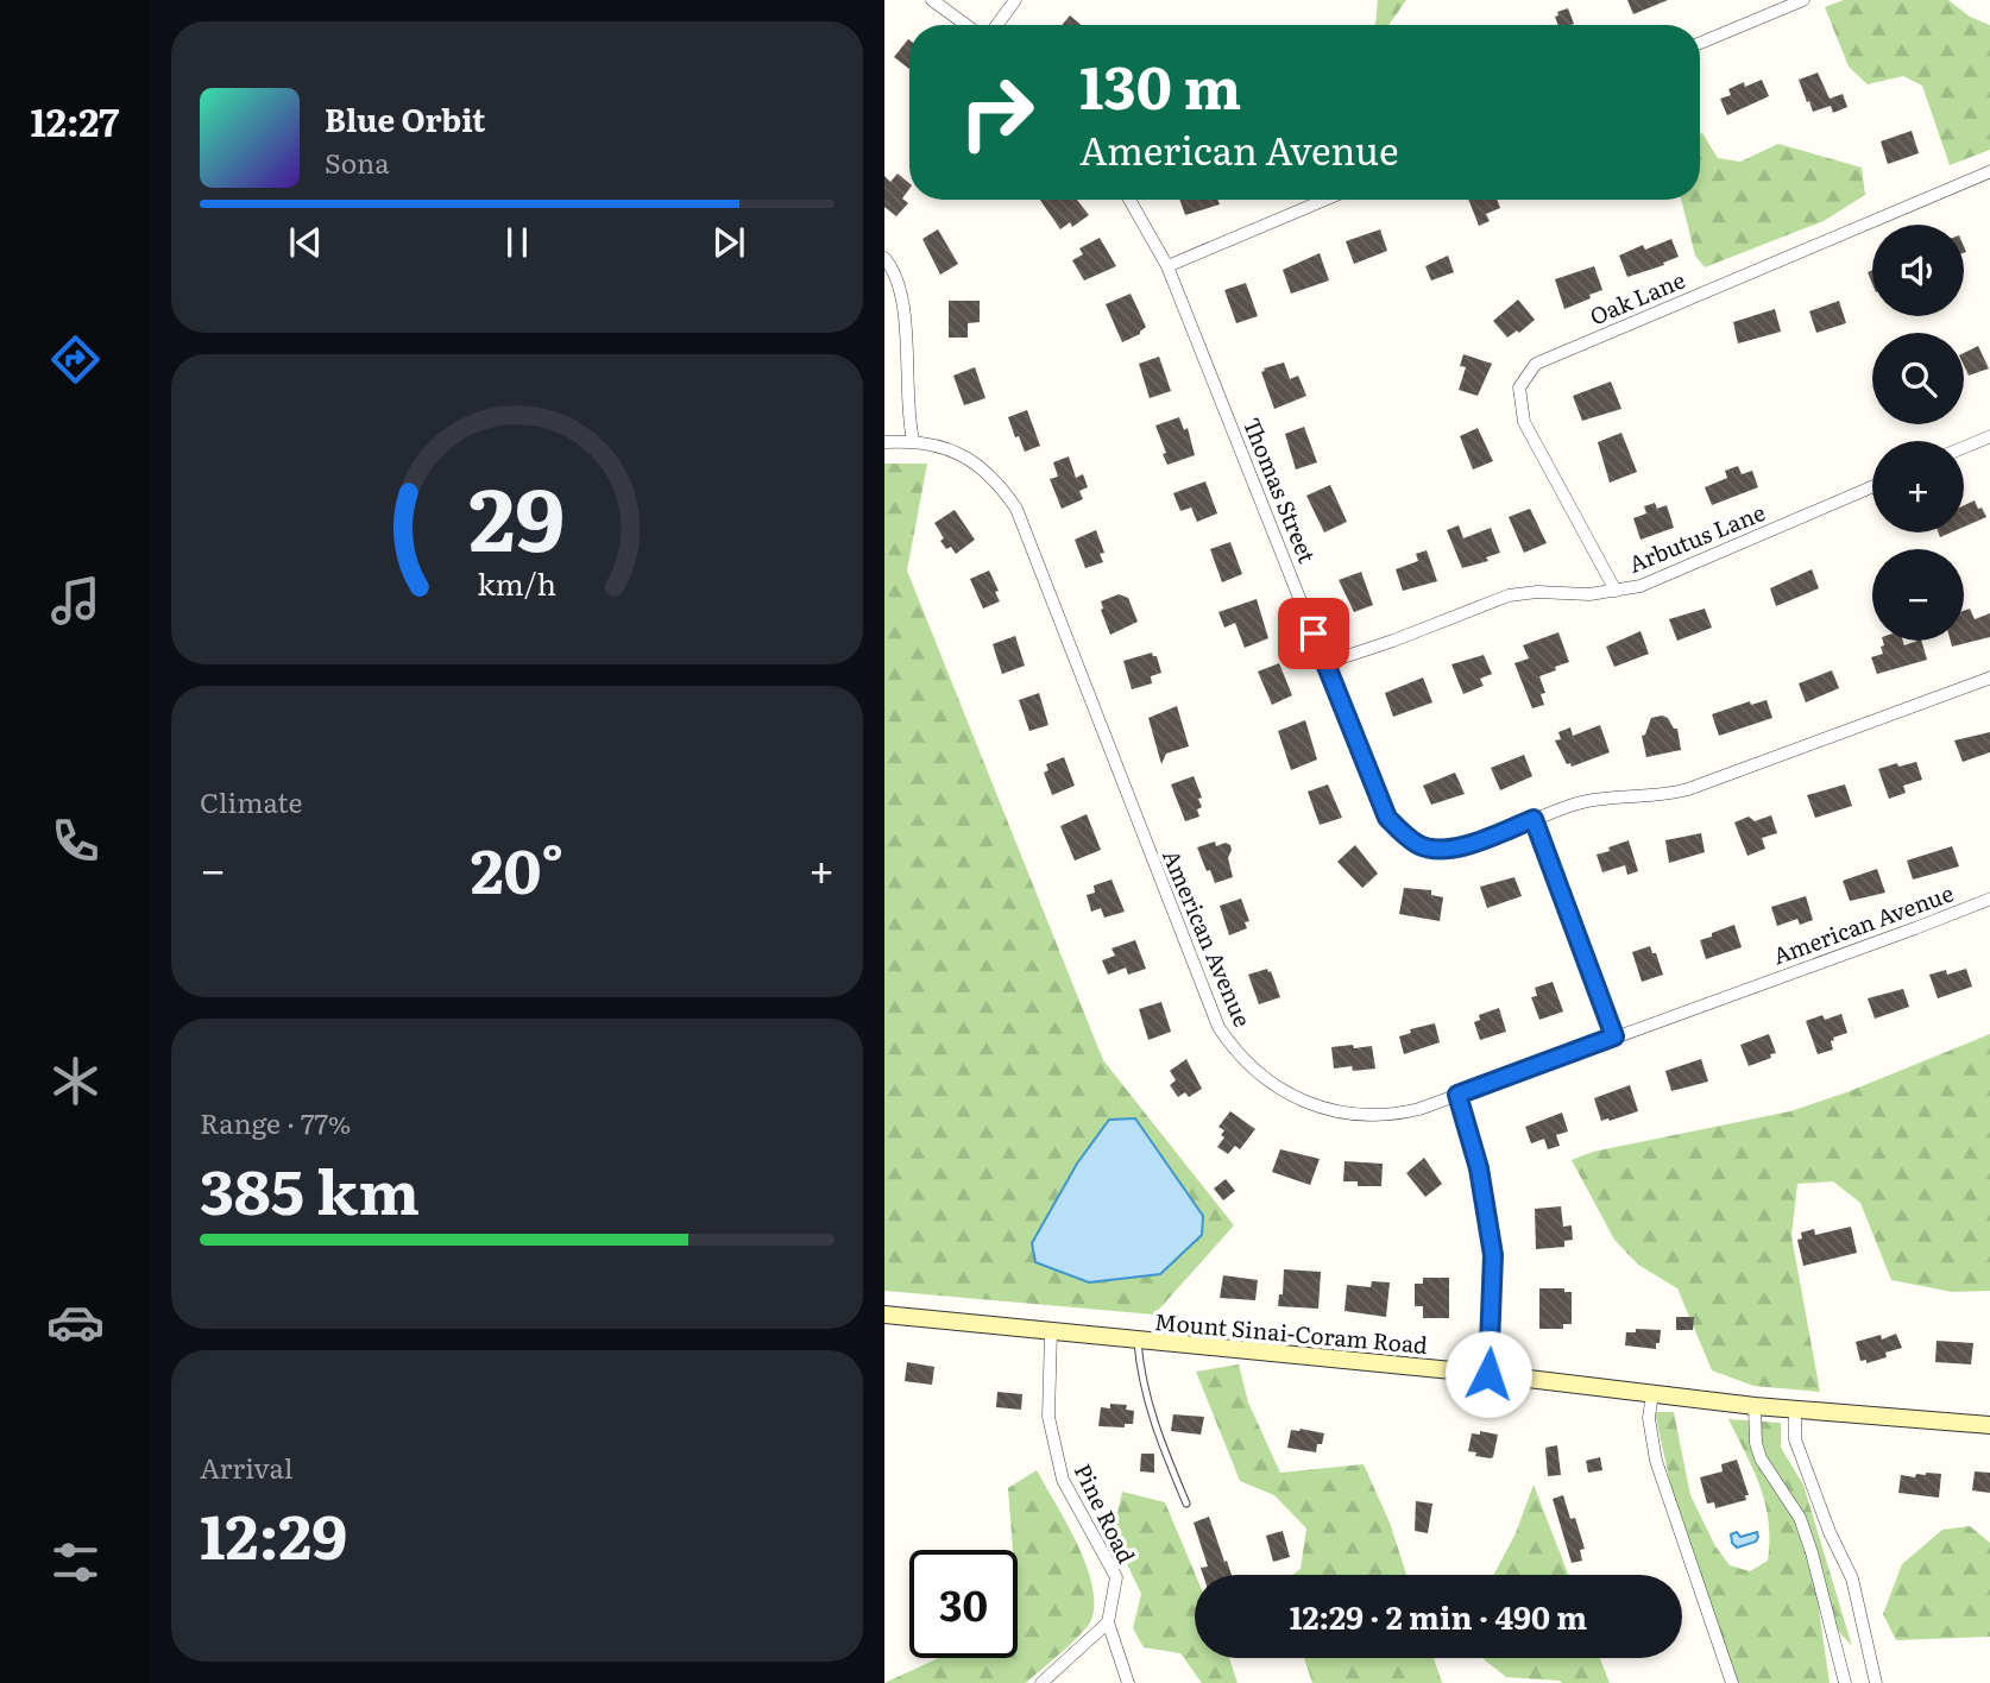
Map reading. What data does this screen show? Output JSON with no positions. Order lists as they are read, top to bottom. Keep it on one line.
{"streets":{"main road":["Mount Sinai-Coram Road"],"street":["Oak Lane","Thomas Street","Arbutus Lane","American Avenue","Pine Road"]},"crossings":[["Oak Lane","Arbutus Lane"],["Thomas Street","Arbutus Lane"],["Mount Sinai-Coram Road","Pine Road"]],"page":{"tabs":"12:27","turn":["130 m","American Avenue"],"song":["Blue Orbit","Sona"],"map_buttons":["+","−"],"tile":["Climate",["Range · 77%","385 km"],["Arrival","12:29"]],"heat":["−","20°","+"],"limit":"30","trip":"12:29 · 2 min · 490 m","gauge":["29","km/h"]}}
